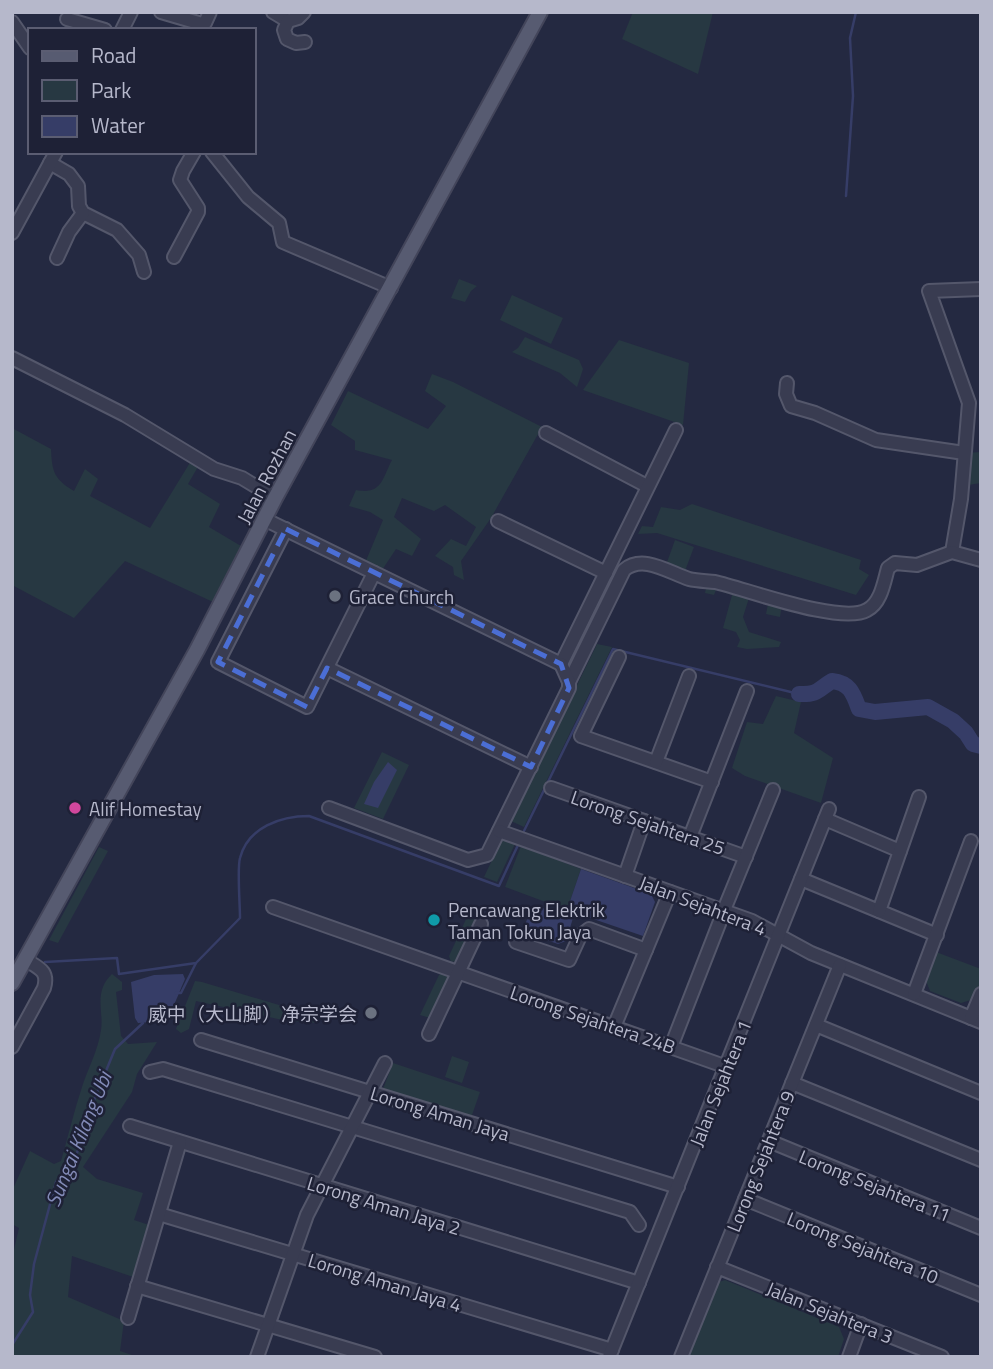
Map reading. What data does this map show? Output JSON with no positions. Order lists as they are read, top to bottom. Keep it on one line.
{"streets":{"main road":["Jalan Rozhan"],"street":["Lorong Sejahtera 25","Jalan Sejahtera 4","Lorong Sejahtera 24B","Jalan Sejahtera 1","Lorong Aman Jaya","Lorong Sejahtera 9","Lorong Sejahtera 11","Lorong Aman Jaya 2","Lorong Sejahtera 10","Lorong Aman Jaya 4","Jalan Sejahtera 3"]},"crossings":[["Jalan Sejahtera 4","Jalan Sejahtera 1"],["Jalan Sejahtera 4","Lorong Sejahtera 9"],["Lorong Sejahtera 24B","Jalan Sejahtera 1"],["Jalan Sejahtera 1","Lorong Aman Jaya"],["Jalan Sejahtera 1","Lorong Aman Jaya 2"],["Jalan Sejahtera 1","Lorong Aman Jaya 4"],["Lorong Sejahtera 9","Lorong Sejahtera 11"],["Lorong Sejahtera 9","Lorong Sejahtera 10"],["Lorong Sejahtera 9","Jalan Sejahtera 3"]],"water":["Sungai Kilang Ubi"],"places":["Grace Church","Alif Homestay","Pencawang Elektrik Taman Tokun Jaya","威中（大山脚）净宗学会"],"legend":["Road","Park","Water"]}
